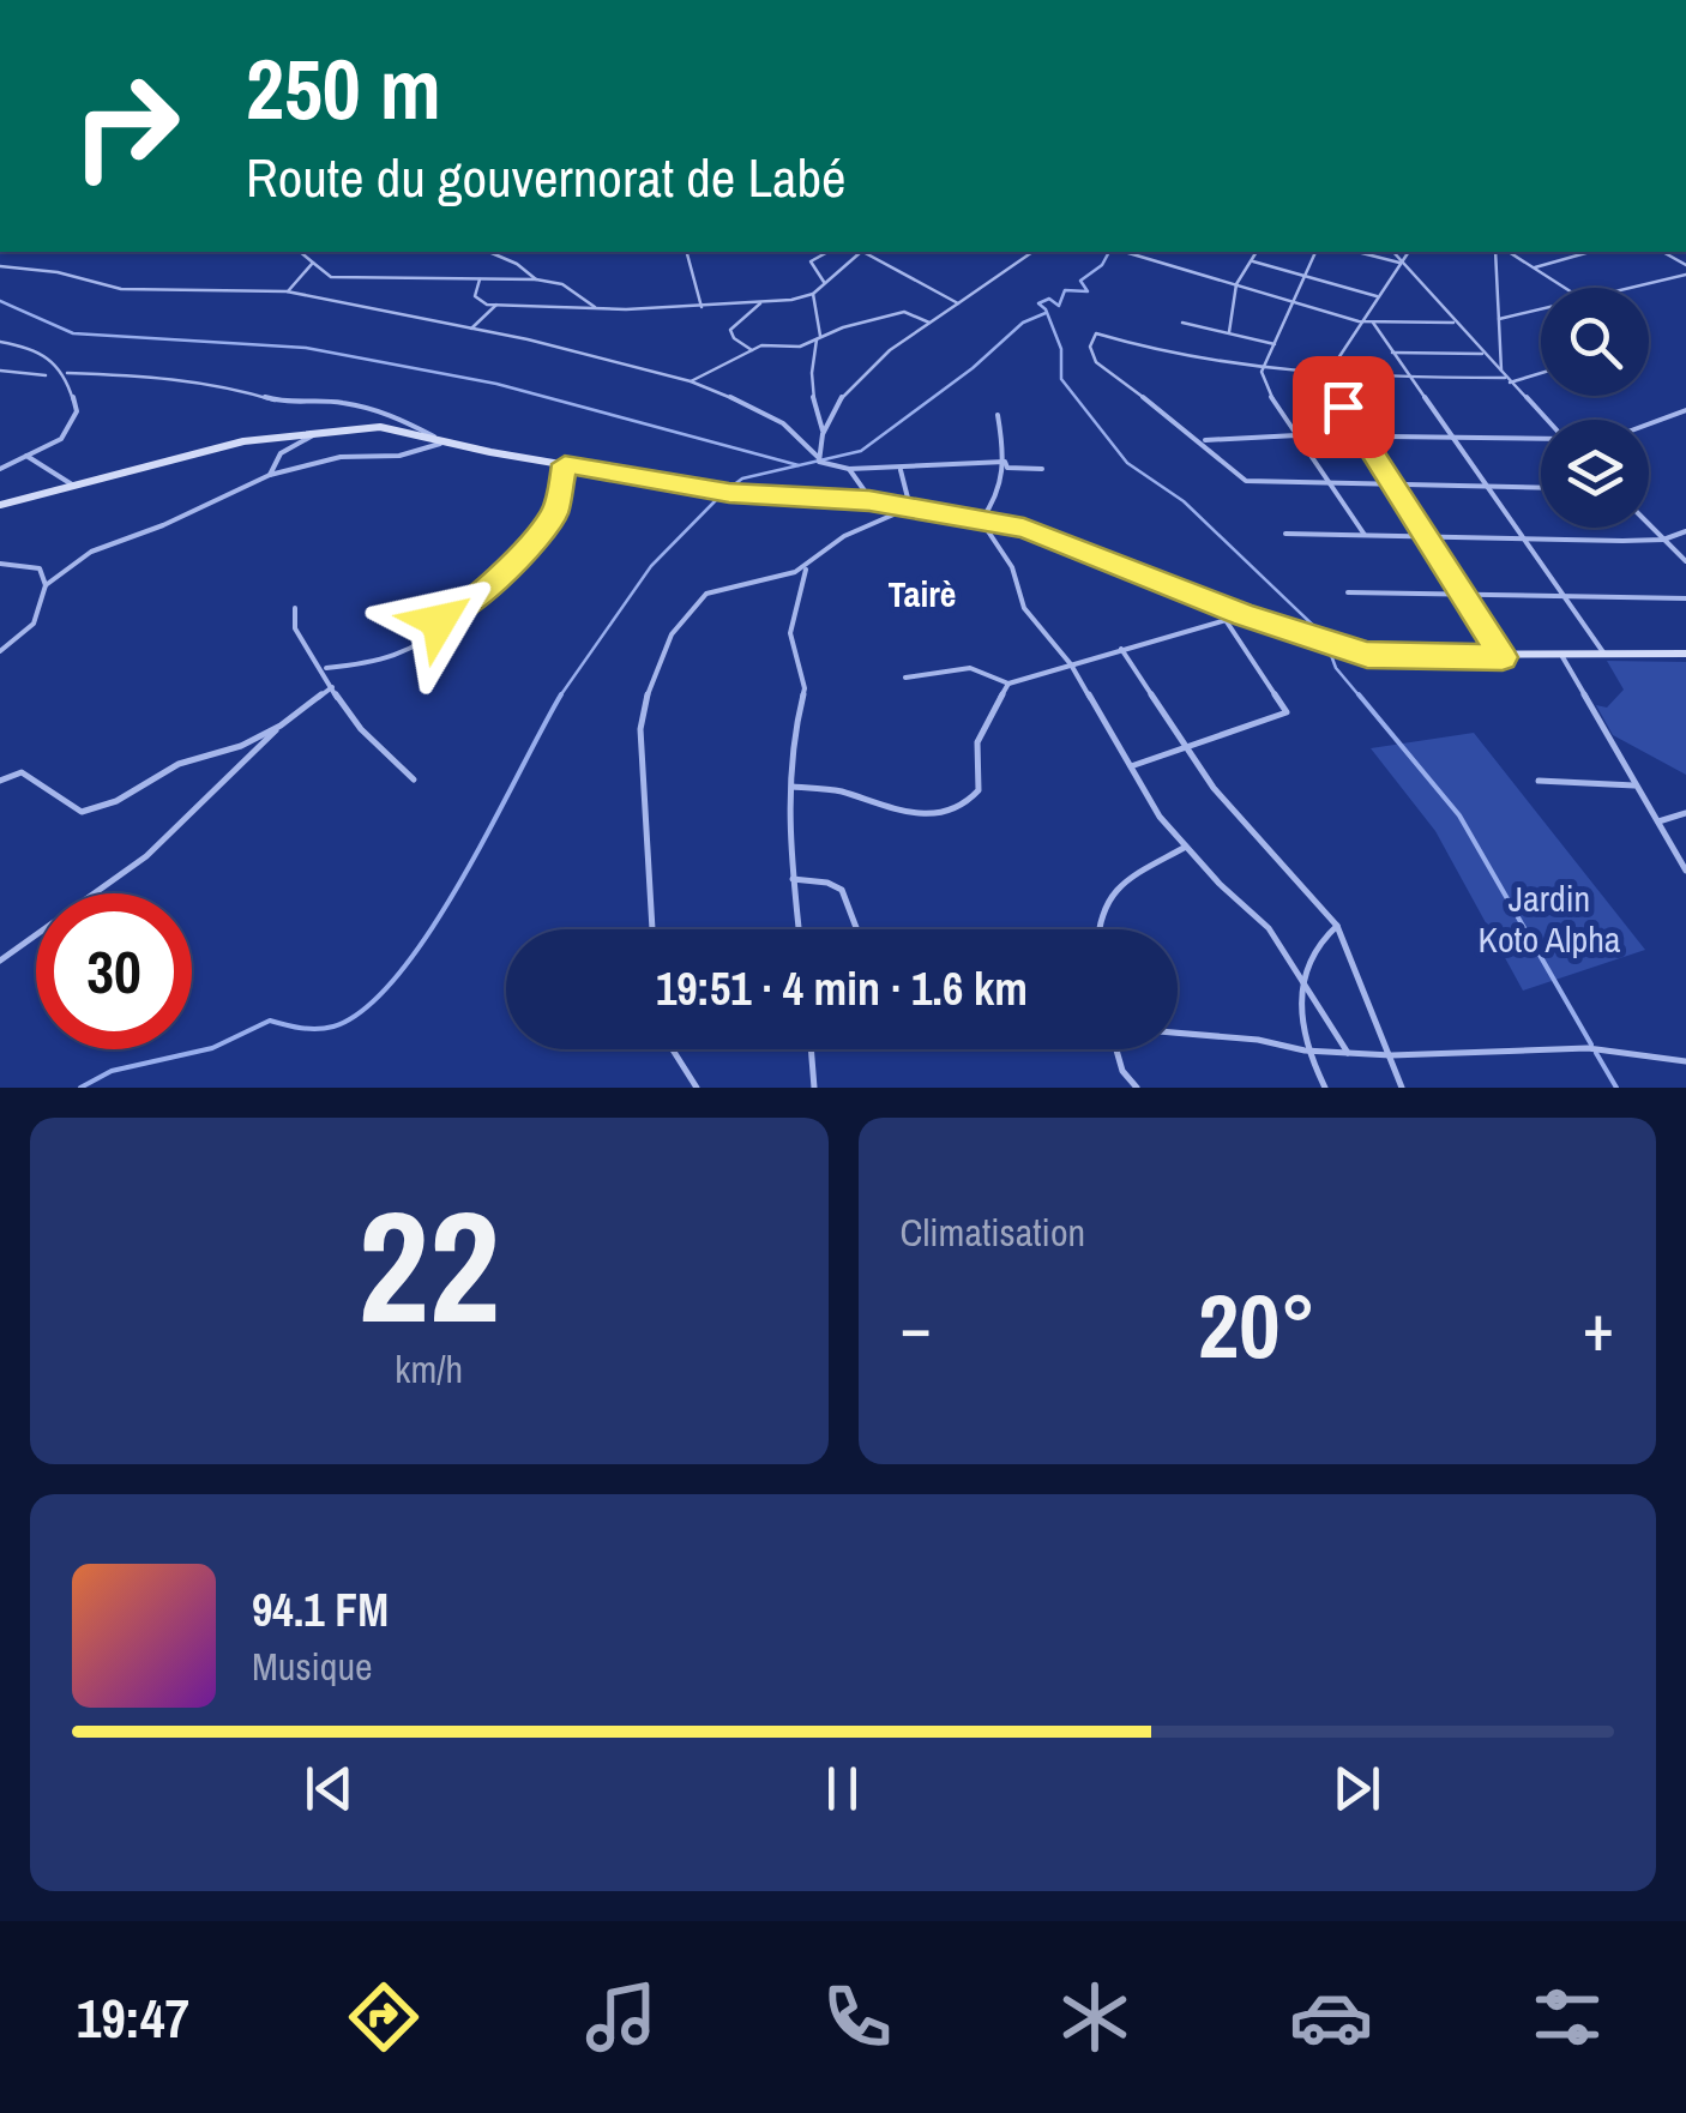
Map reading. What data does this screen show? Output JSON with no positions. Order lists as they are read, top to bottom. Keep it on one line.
{"districts":["Tairè"],"parks":["Jardin Koto Alpha"],"page":{"turn":["250 m","Route du gouvernorat de Labé"],"limit":"30","trip":"19:51 · 4 min · 1.6 km","tile":[["22","km/h"],"Climatisation"],"heat":["−","20°","+"],"song":["94.1 FM","Musique"],"tabs":"19:47"}}
